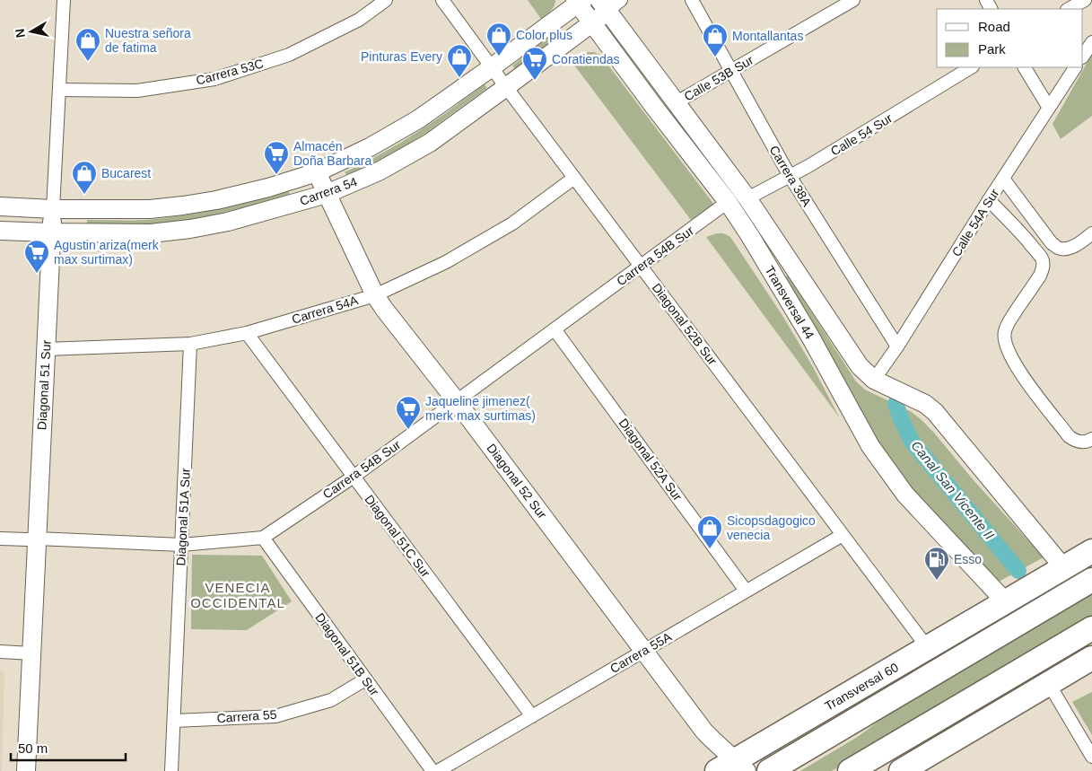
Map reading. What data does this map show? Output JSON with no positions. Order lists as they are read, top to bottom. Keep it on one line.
{"streets":{"highway":["Transversal 60"],"street":["Carrera 53C","Calle 53B Sur","Calle 54 Sur","Carrera 38A","Carrera 54","Calle 54A Sur","Carrera 54B Sur","Transversal 44","Carrera 54A","Diagonal 52B Sur","Diagonal 51 Sur","Diagonal 52A Sur","Diagonal 52 Sur","Diagonal 51A Sur","Diagonal 51C Sur","Carrera 55A","Diagonal 51B Sur","Carrera 55"]},"crossings":[["Carrera 53C","Diagonal 51 Sur"],["Calle 53B Sur","Carrera 38A"],["Calle 53B Sur","Transversal 44"],["Calle 54 Sur","Carrera 38A"],["Calle 54 Sur","Transversal 44"],["Carrera 38A","Calle 54A Sur"],["Carrera 54","Transversal 44"],["Carrera 54","Diagonal 52B Sur"],["Carrera 54","Diagonal 51 Sur"],["Carrera 54","Diagonal 52 Sur"],["Calle 54A Sur","Transversal 44"],["Carrera 54B Sur","Transversal 44"],["Carrera 54B Sur","Diagonal 52B Sur"],["Carrera 54B Sur","Diagonal 51 Sur"],["Carrera 54B Sur","Diagonal 52A Sur"],["Carrera 54B Sur","Diagonal 52 Sur"],["Carrera 54B Sur","Diagonal 51A Sur"],["Carrera 54B Sur","Diagonal 51C Sur"],["Carrera 54B Sur","Diagonal 51B Sur"],["Transversal 44","Transversal 60"],["Carrera 54A","Diagonal 52B Sur"],["Carrera 54A","Diagonal 51 Sur"],["Carrera 54A","Diagonal 52 Sur"],["Carrera 54A","Diagonal 51A Sur"],["Carrera 54A","Diagonal 51C Sur"],["Diagonal 52B Sur","Carrera 55A"],["Diagonal 52B Sur","Transversal 60"],["Diagonal 52A Sur","Carrera 55A"],["Diagonal 52 Sur","Carrera 55A"],["Diagonal 52 Sur","Transversal 60"],["Diagonal 51A Sur","Carrera 55"],["Diagonal 51C Sur","Carrera 55A"],["Diagonal 51B Sur","Carrera 55"]],"districts":["VENECIA OCCIDENTAL"],"water":["Canal San Vicente II"],"places":{"shop":["Color plus","Montallantas","Nuestra señora de fatima","Pinturas Every","Bucarest","Sicopsdagogico venecia"],"supermarket":["Coratiendas","Almacén Doña Barbara","Agustin ariza(merk max surtimax)","Jaqueline jimenez( merk max surtimas)"],"fuel station":["Esso"]},"legend":["Road","Park"],"scale_bar":"50 m","north":"left"}
